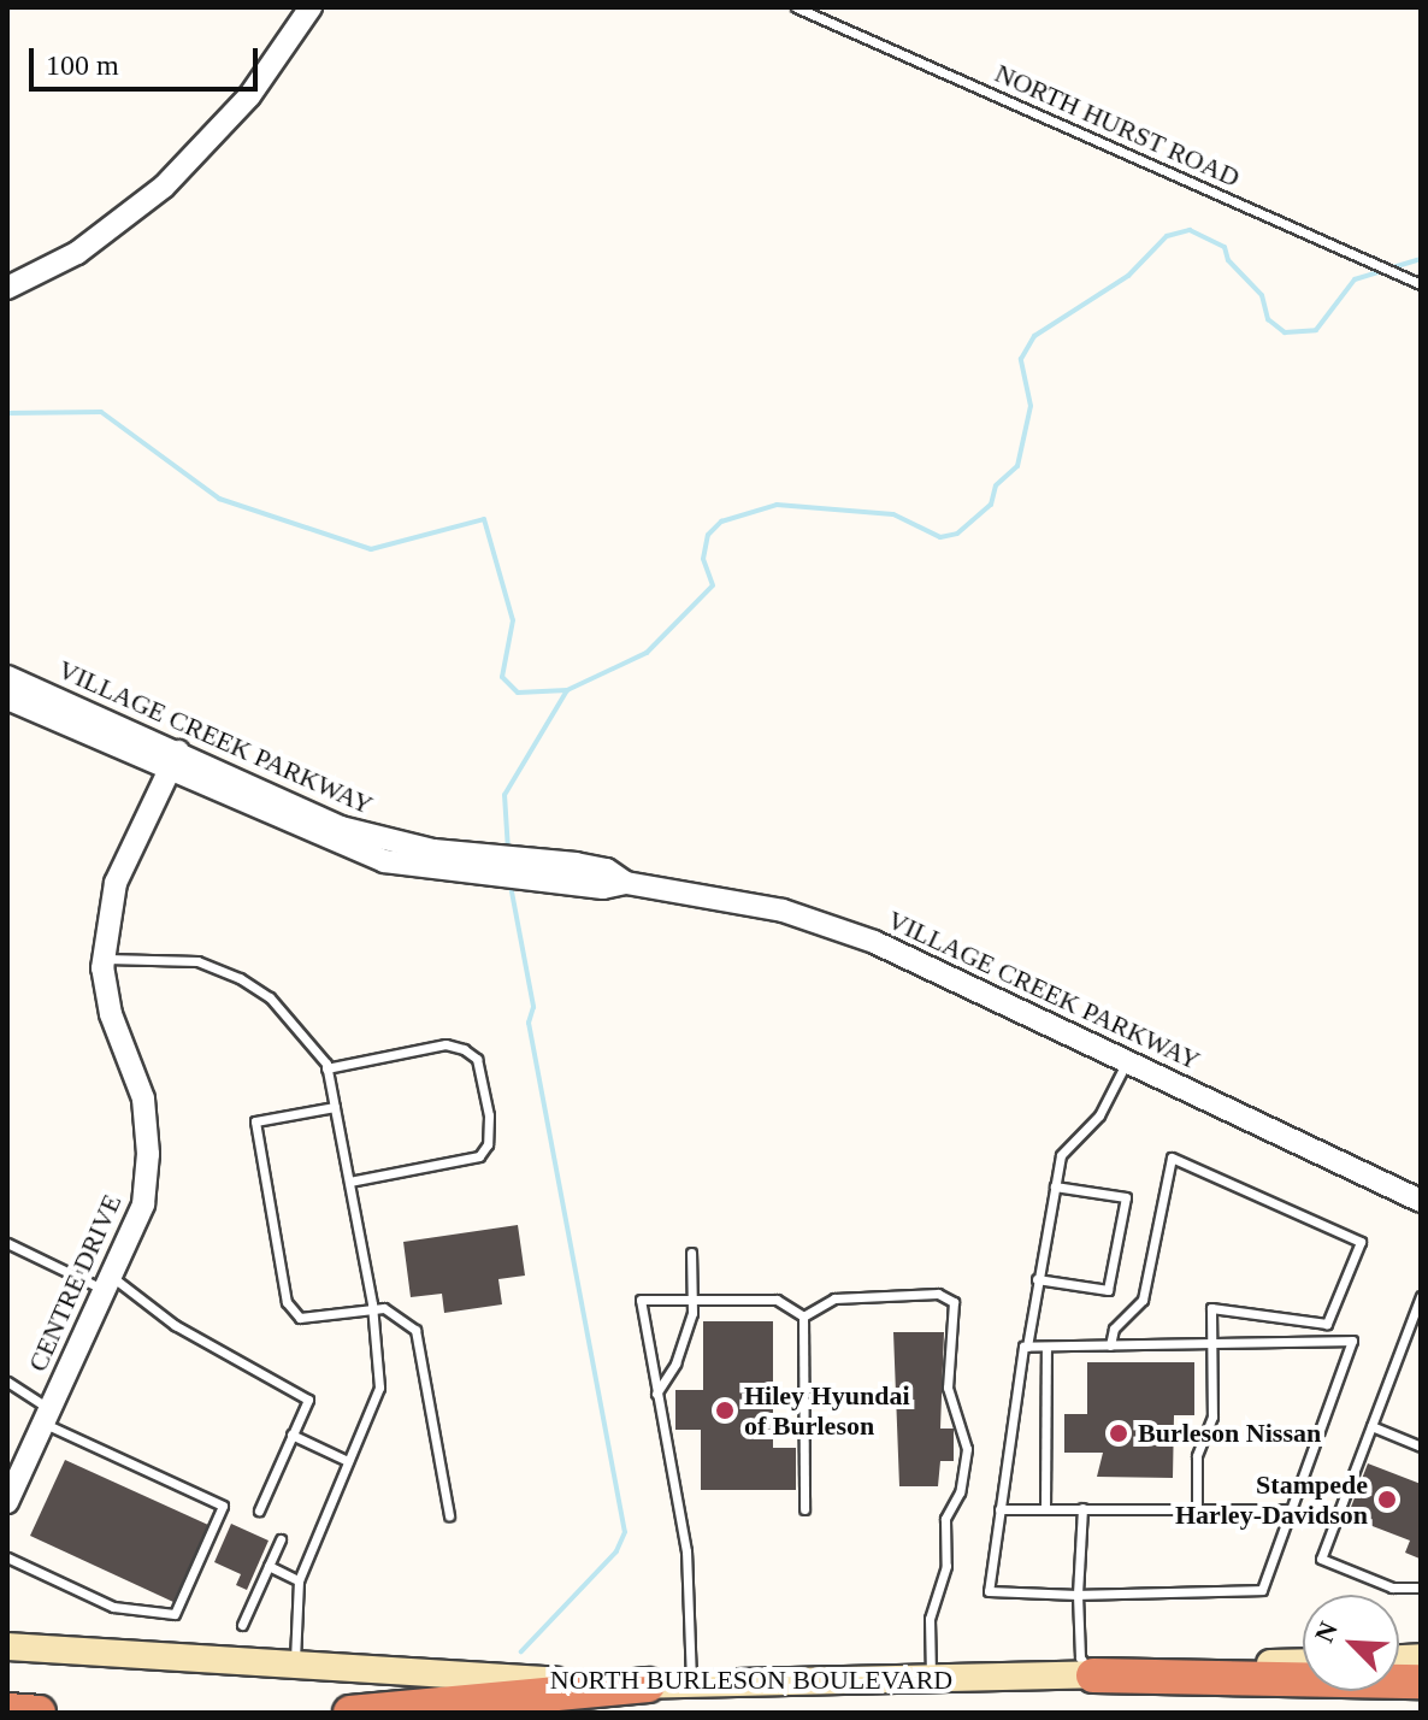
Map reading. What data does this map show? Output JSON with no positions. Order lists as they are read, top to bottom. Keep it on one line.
{"streets":{"main road":["NORTH BURLESON BOULEVARD"],"street":["VILLAGE CREEK PARKWAY","CENTRE DRIVE"],"lane":["NORTH HURST ROAD"]},"crossings":[["VILLAGE CREEK PARKWAY","CENTRE DRIVE"]],"places":["Hiley Hyundai of Burleson","Burleson Nissan","Stampede Harley-Davidson"],"scale_bar":"100 m","north":"top left"}
